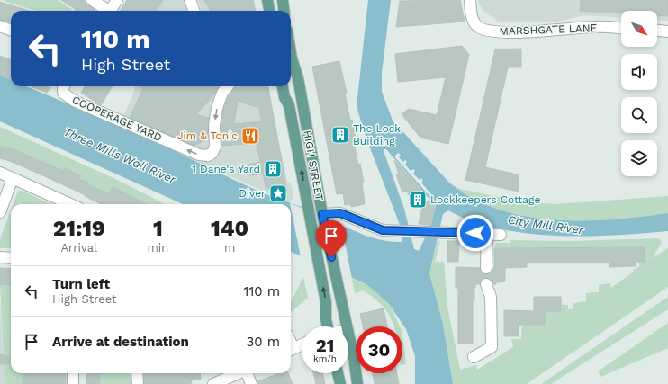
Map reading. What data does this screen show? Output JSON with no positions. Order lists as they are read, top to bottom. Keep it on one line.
{"streets":{"main road":["HIGH STREET"],"street":["MARSHGATE LANE","COOPERAGE YARD"]},"water":["Three Mills Wall River","City Mill River"],"places":{"building":["The Lock Building","1 Dane's Yard","Lockkeepers Cottage"],"restaurant":["Jim & Tonic"],"place":["Diver"]},"north":"bottom right","page":{"turn":["110 m","High Street"],"eta":["21:19","Arrival","1","min","140","m"],"list":[{"name":"Turn left","note":"High Street","value":"110 m"},{"name":"Arrive at destination","value":"30 m"}],"speed":"21 km/h","limit":"30"}}
